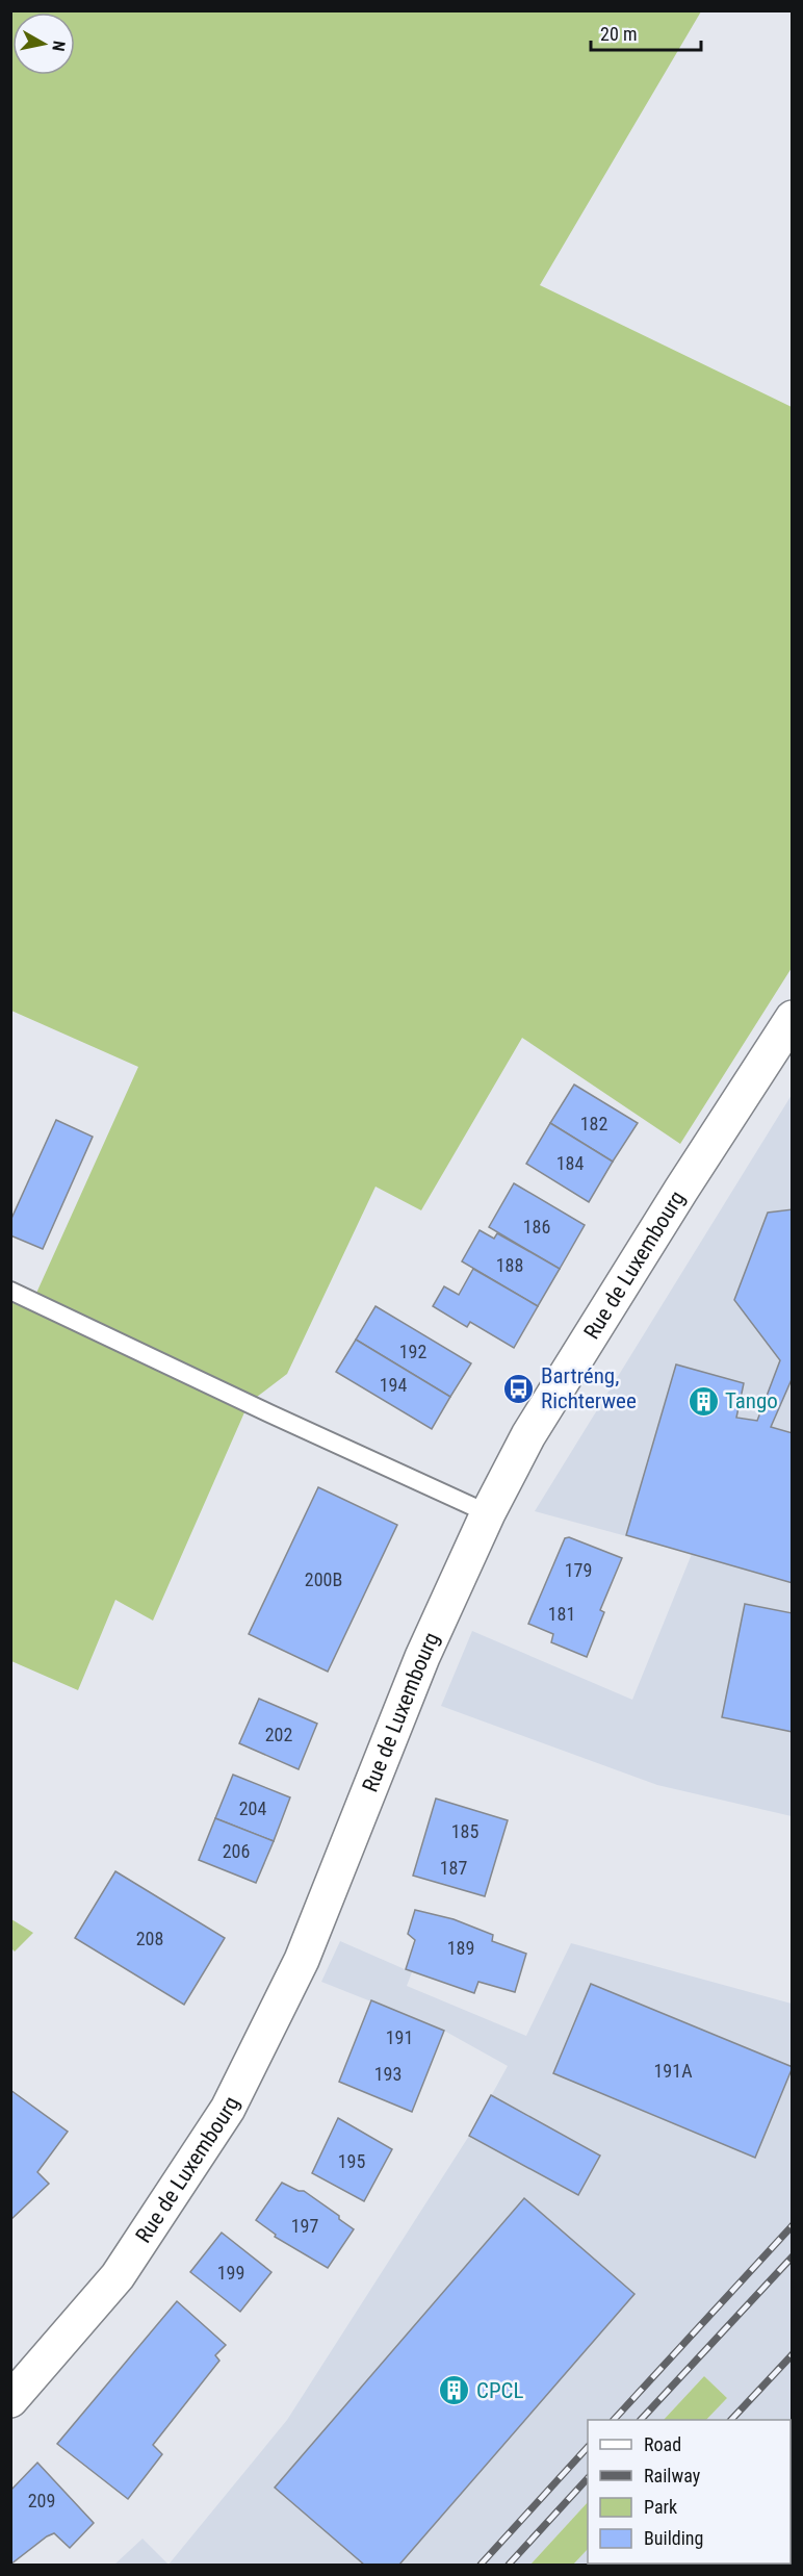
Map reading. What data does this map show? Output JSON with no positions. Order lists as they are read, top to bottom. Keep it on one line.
{"streets":{"main road":["Rue de Luxembourg"]},"places":{"bus stop":["Bartréng, Richterwee"],"building":["Tango","CPCL"]},"house_numbers":["182","184","186","188","192","194","179","200B","181","202","204","185","206","187","208","189","191","191A","193","195","197","199","209"],"legend":["Road","Railway","Park","Building"],"scale_bar":"20 m","north":"right"}
